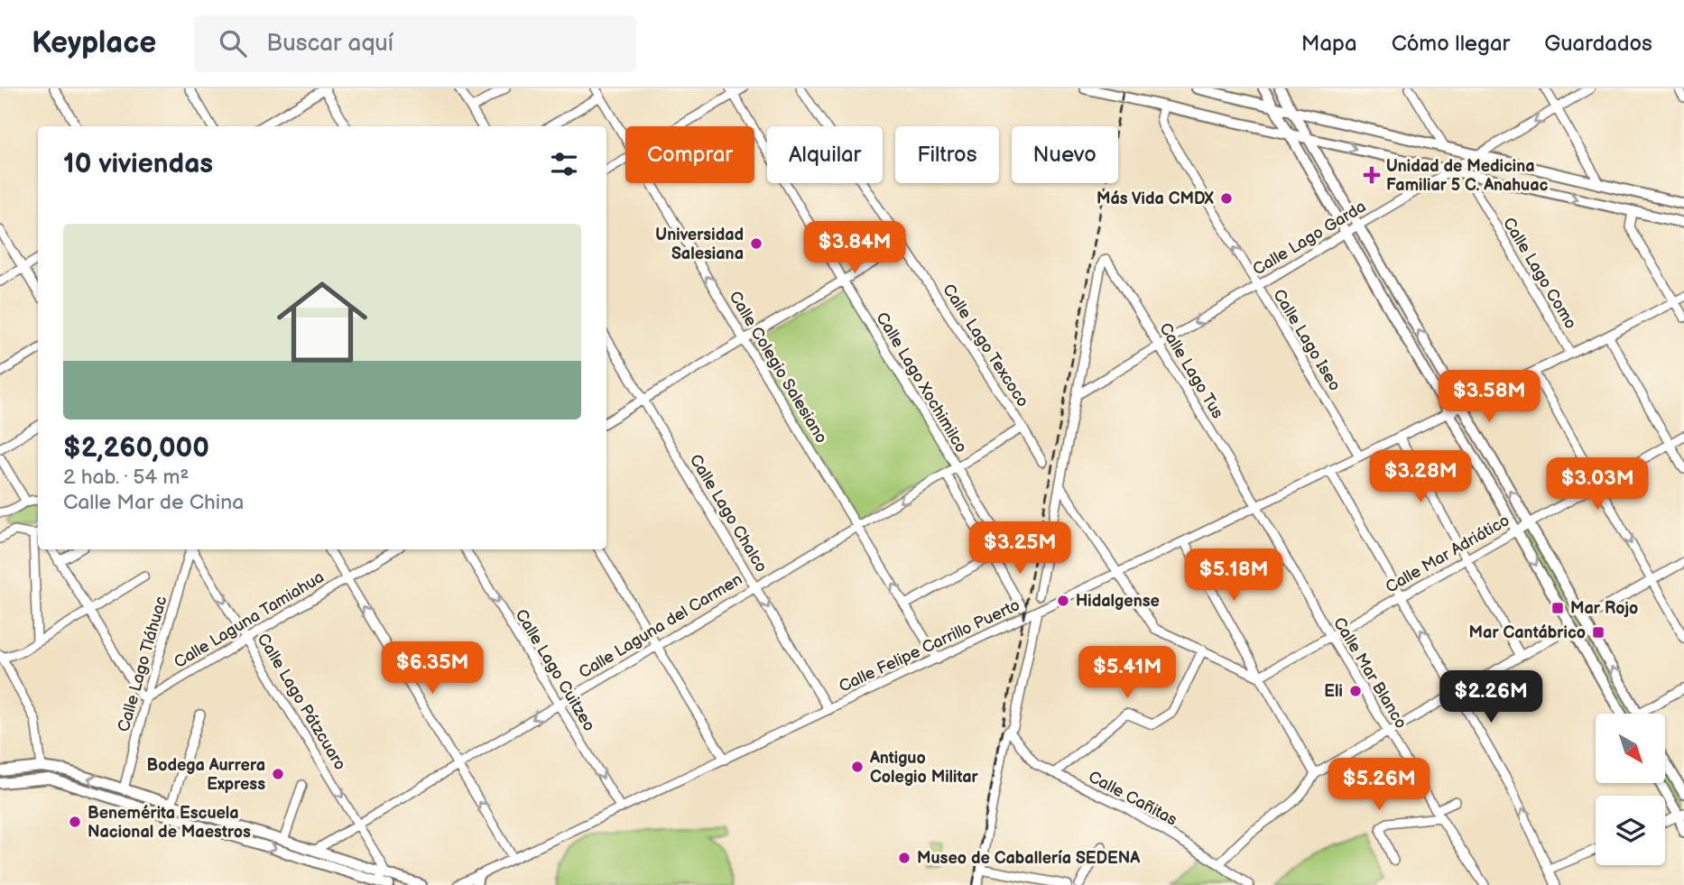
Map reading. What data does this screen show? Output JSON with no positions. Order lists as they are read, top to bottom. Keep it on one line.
{"streets":{"street":["Calle Lago Garda","Calle Lago Como","Calle Lago Iseo","Calle Lago Texcoco","Calle Colegio Salesiano","Calle Lago Tus","Calle Lago Xochimilco","Calle Lago Chalco","Calle Mar Adriático","Calle Laguna Tamiahua","Calle Laguna del Carmen","Calle Felipe Carrillo Puerto","Calle Lago Tláhuac","Calle Lago Cuitzeo","Calle Mar Blanco","Calle Lago Pátzcuaro","Calle Cañitas"]},"crossings":[["Calle Lago Garda","Calle Lago Iseo"],["Calle Lago Garda","Calle Lago Tus"],["Calle Lago Como","Calle Felipe Carrillo Puerto"],["Calle Lago Iseo","Calle Felipe Carrillo Puerto"],["Calle Lago Texcoco","Calle Laguna del Carmen"],["Calle Colegio Salesiano","Calle Laguna del Carmen"],["Calle Colegio Salesiano","Calle Felipe Carrillo Puerto"],["Calle Lago Tus","Calle Felipe Carrillo Puerto"],["Calle Lago Tus","Calle Mar Blanco"],["Calle Lago Xochimilco","Calle Laguna del Carmen"],["Calle Lago Chalco","Calle Laguna del Carmen"],["Calle Lago Chalco","Calle Felipe Carrillo Puerto"],["Calle Mar Adriático","Calle Mar Blanco"],["Calle Laguna Tamiahua","Calle Lago Tláhuac"],["Calle Laguna Tamiahua","Calle Lago Pátzcuaro"],["Calle Laguna del Carmen","Calle Lago Cuitzeo"],["Calle Laguna del Carmen","Calle Lago Pátzcuaro"],["Calle Felipe Carrillo Puerto","Calle Lago Cuitzeo"],["Calle Felipe Carrillo Puerto","Calle Mar Blanco"]],"one_way":["Calle Lago Iseo","Calle Colegio Salesiano","Calle Lago Cuitzeo","Calle Lago Pátzcuaro"],"places":{"health":["Unidad de Medicina Familiar 5 C. Anahuac"],"other":["Más Vida CMDX","Universidad Salesiana","Hidalgense","Eli","Antiguo Colegio Militar","Bodega Aurrera Express","Benemérita Escuela Nacional de Maestros","Museo de Caballería SEDENA"],"transit":["Mar Rojo","Mar Cantábrico"]},"north":"bottom right","page":{"header":"Keyplace","search":"Buscar aquí","nav":["Mapa","Cómo llegar","Guardados"],"chip":["Comprar","Alquilar","Filtros","Nuevo"],"heading":"10 viviendas","list":[{"name":"$2,260,000","note":"2 hab. · 54 m² · Calle Mar de China"}],"price":["$3.84M","$3.58M","$3.28M","$3.03M","$3.25M","$5.18M","$6.35M","$5.41M","$2.26M","$5.26M"]}}
